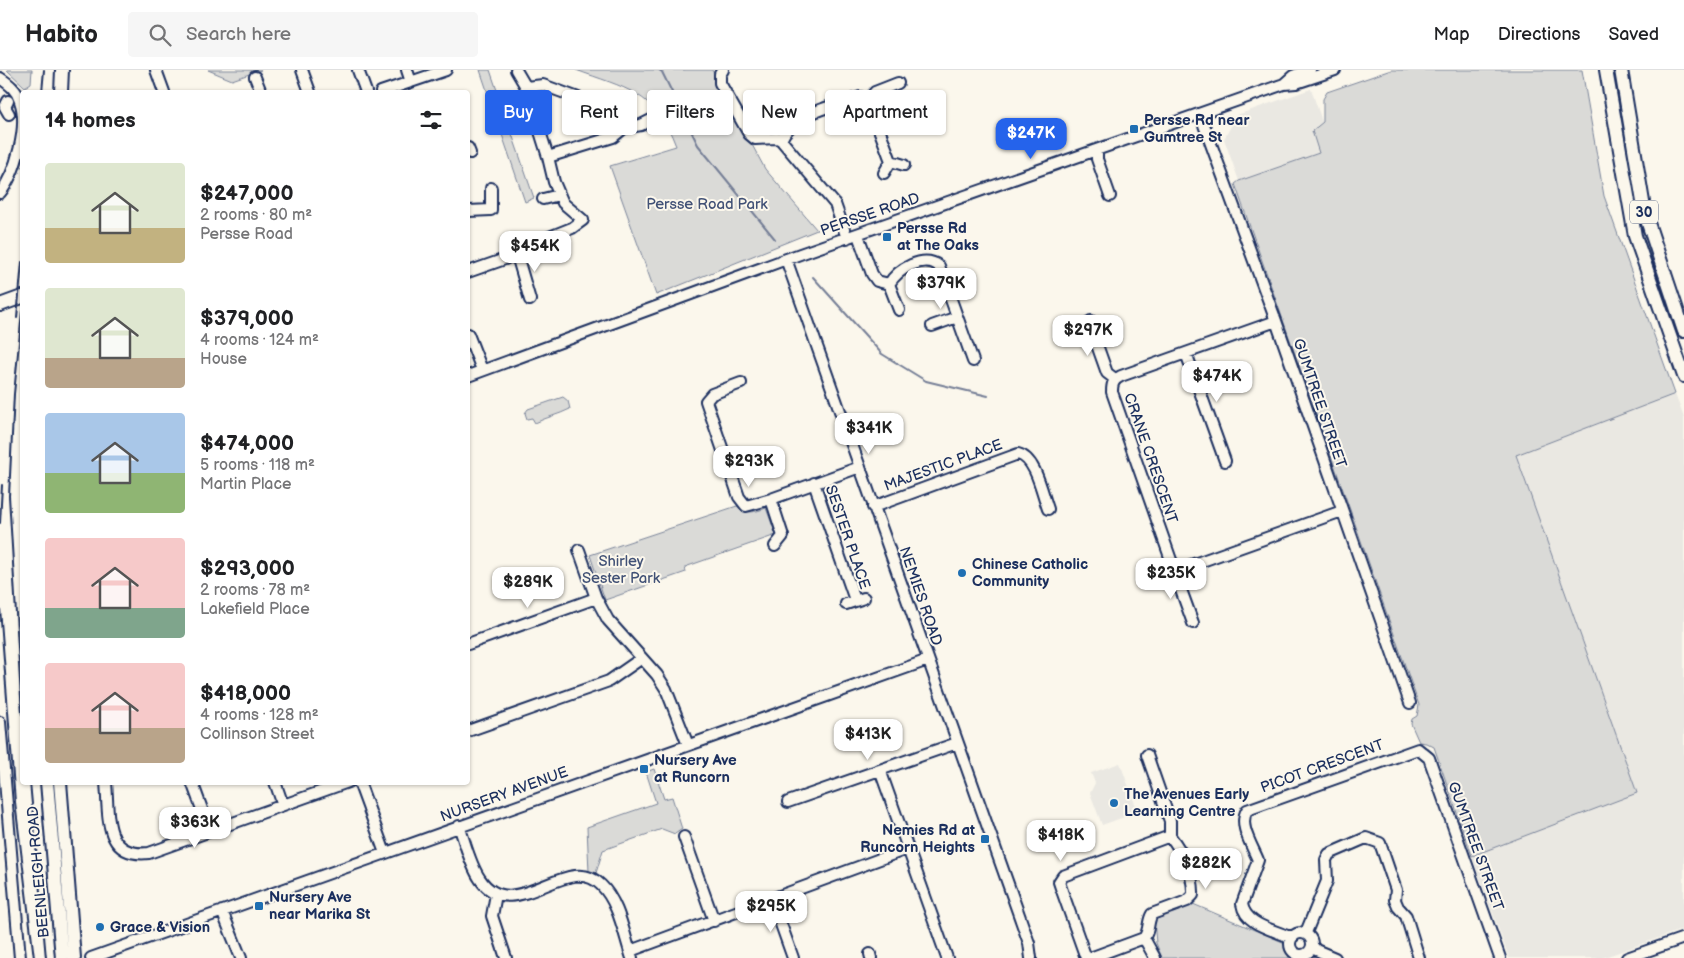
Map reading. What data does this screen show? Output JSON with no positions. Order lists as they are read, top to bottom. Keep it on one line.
{"streets":{"main road":["30","BEENLEIGH ROAD"],"street":["PERSSE ROAD","GUMTREE STREET","CRANE CRESCENT","MAJESTIC PLACE","SESTER PLACE","NEMIES ROAD","PICOT CRESCENT","NURSERY AVENUE"]},"crossings":[["PERSSE ROAD","GUMTREE STREET"],["PERSSE ROAD","NEMIES ROAD"],["GUMTREE STREET","CRANE CRESCENT"],["GUMTREE STREET","PICOT CRESCENT"],["MAJESTIC PLACE","NEMIES ROAD"],["NEMIES ROAD","NURSERY AVENUE"]],"parks":["Persse Road Park","Shirley Sester Park"],"places":{"transit":["Persse Rd near Gumtree St","Persse Rd at The Oaks","Nursery Ave at Runcorn","Nemies Rd at Runcorn Heights","Nursery Ave near Marika St"],"other":["Chinese Catholic Community","The Avenues Early Learning Centre","Grace & Vision"]},"page":{"header":"Habito","search":"Search here","nav":["Map","Directions","Saved"],"chip":["Buy","Rent","Filters","New","Apartment"],"heading":"14 homes","price":["$247K","$454K","$379K","$297K","$474K","$341K","$293K","$235K","$289K","$413K","$363K","$418K","$282K","$295K"],"list":[{"name":"$247,000","note":"2 rooms · 80 m² · Persse Road"},{"name":"$379,000","note":"4 rooms · 124 m² · House"},{"name":"$474,000","note":"5 rooms · 118 m² · Martin Place"},{"name":"$293,000","note":"2 rooms · 78 m² · Lakefield Place"},{"name":"$418,000","note":"4 rooms · 128 m² · Collinson Street"}]}}
